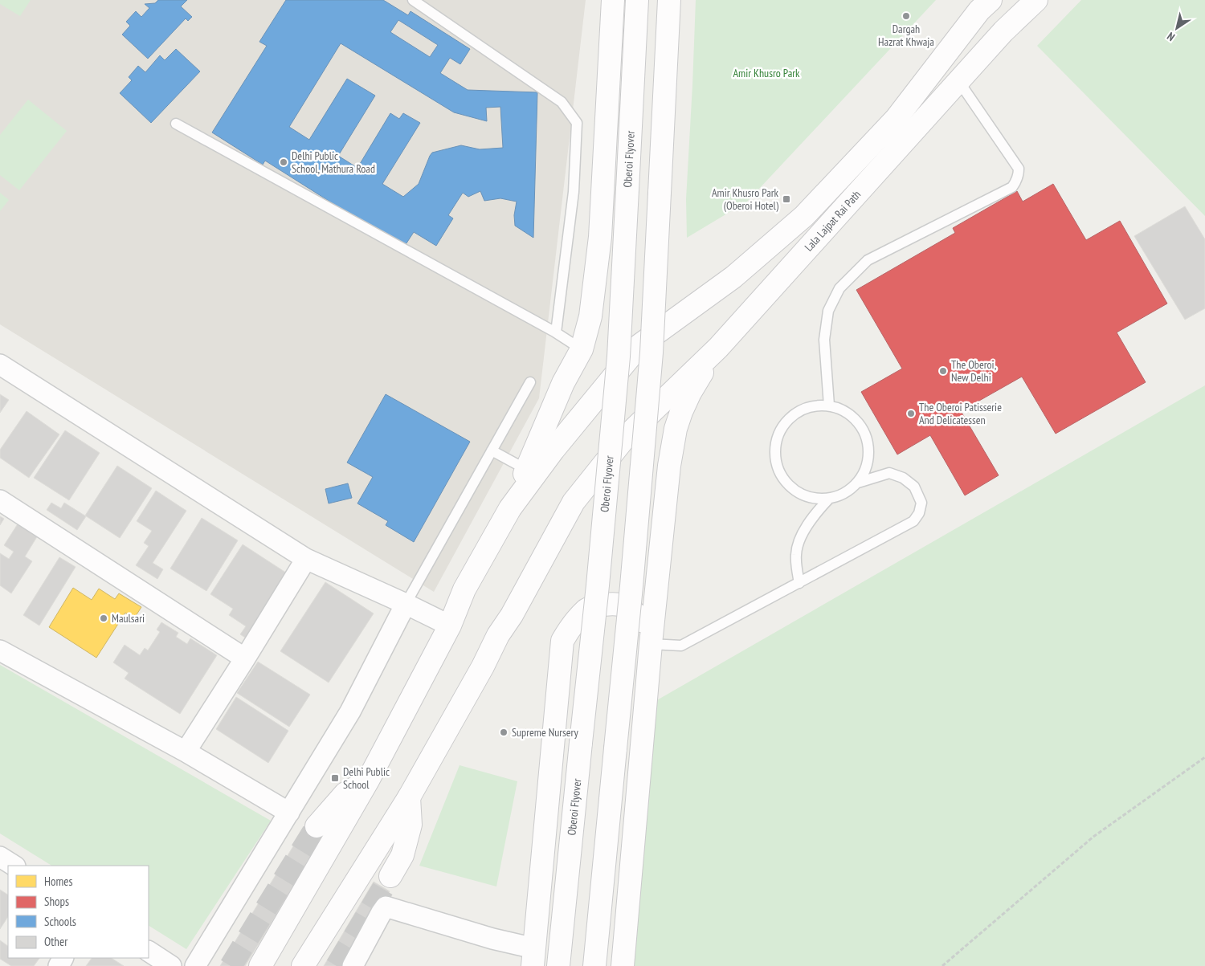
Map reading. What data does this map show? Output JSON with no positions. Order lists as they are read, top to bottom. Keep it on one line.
{"streets":{"main road":["Oberoi Flyover","Lala Lajpat Rai Path"]},"parks":["Amir Khusro Park"],"places":{"other":["Dargah Hazrat Khwaja","Delhi Public School, Mathura Road","The Oberoi, New Delhi","The Oberoi Patisserie And Delicatessen","Maulsari","Supreme Nursery"],"transit":["Amir Khusro Park (Oberoi Hotel)","Delhi Public School"]},"legend":["Homes","Shops","Schools","Other"],"north":"bottom left"}
